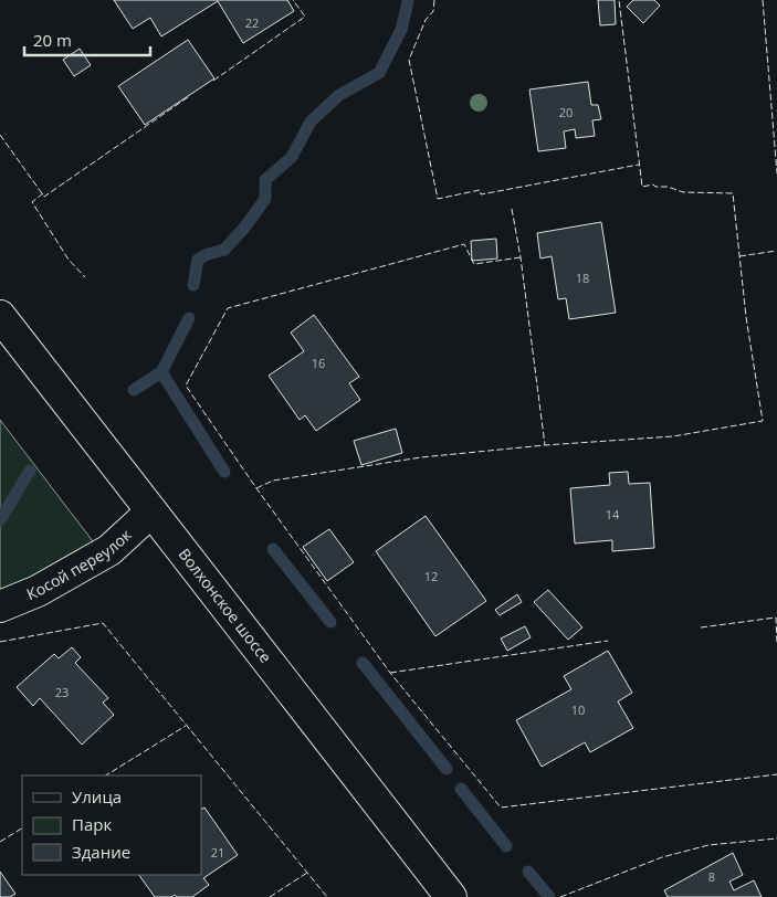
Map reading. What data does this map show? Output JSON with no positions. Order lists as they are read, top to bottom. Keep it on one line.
{"streets":{"main road":["Косой переулок","Волхонское шоссе"]},"crossings":[["Косой переулок","Волхонское шоссе"]],"house_numbers":["22","20","18","16","14","12","23","10","21","8"],"legend":["Улица","Парк","Здание"],"scale_bar":"20 m"}
